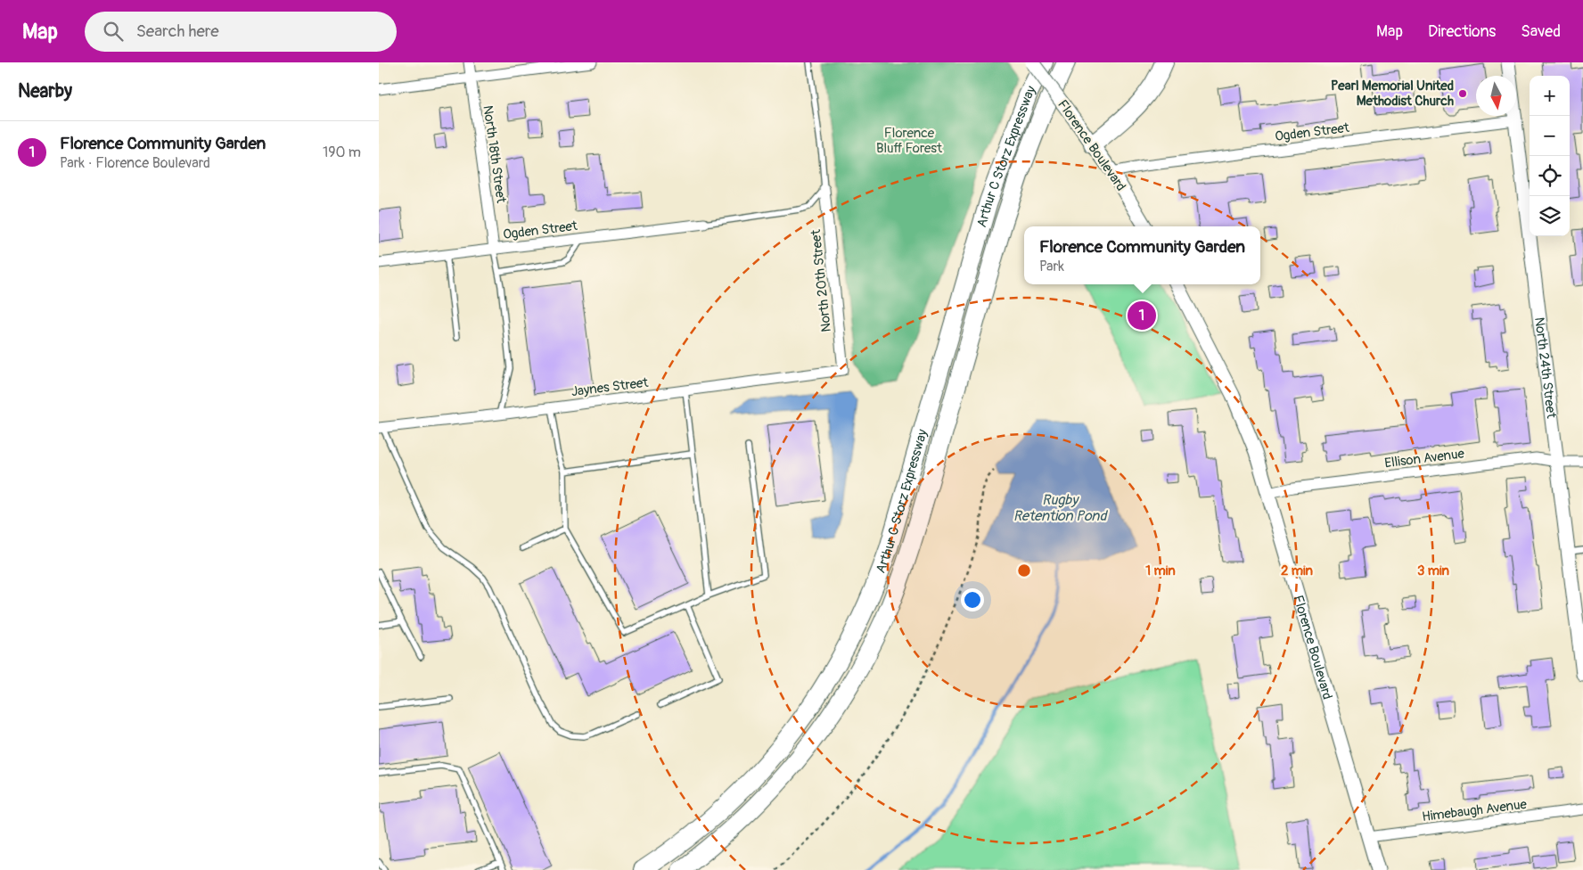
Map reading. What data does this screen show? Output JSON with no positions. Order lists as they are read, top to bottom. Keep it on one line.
{"streets":{"highway":["Arthur C Storz Expressway"],"street":["Ogden Street","Florence Boulevard","North 18th Street","North 20th Street","North 24th Street","Jaynes Street","Ellison Avenue","Himebaugh Avenue"]},"crossings":[["Ogden Street","Florence Boulevard"],["Ogden Street","North 18th Street"],["Ogden Street","North 24th Street"],["Florence Boulevard","Ellison Avenue"],["Florence Boulevard","Himebaugh Avenue"],["North 20th Street","Jaynes Street"],["North 24th Street","Ellison Avenue"]],"water":["Rugby Retention Pond"],"parks":["Florence Bluff Forest"],"places":["Pearl Memorial United Methodist Church"],"north":"bottom","page":{"header":"Map","search":"Search here","nav":["Map","Directions","Saved"],"heading":"Nearby","map_buttons":["+","−"],"list":[{"mark":"1","name":"Florence Community Garden","note":"Park · Florence Boulevard","value":"190 m"}],"popup":["Florence Community Garden","Park"],"pins":"1"},"rings":["1 min","2 min","3 min"]}
